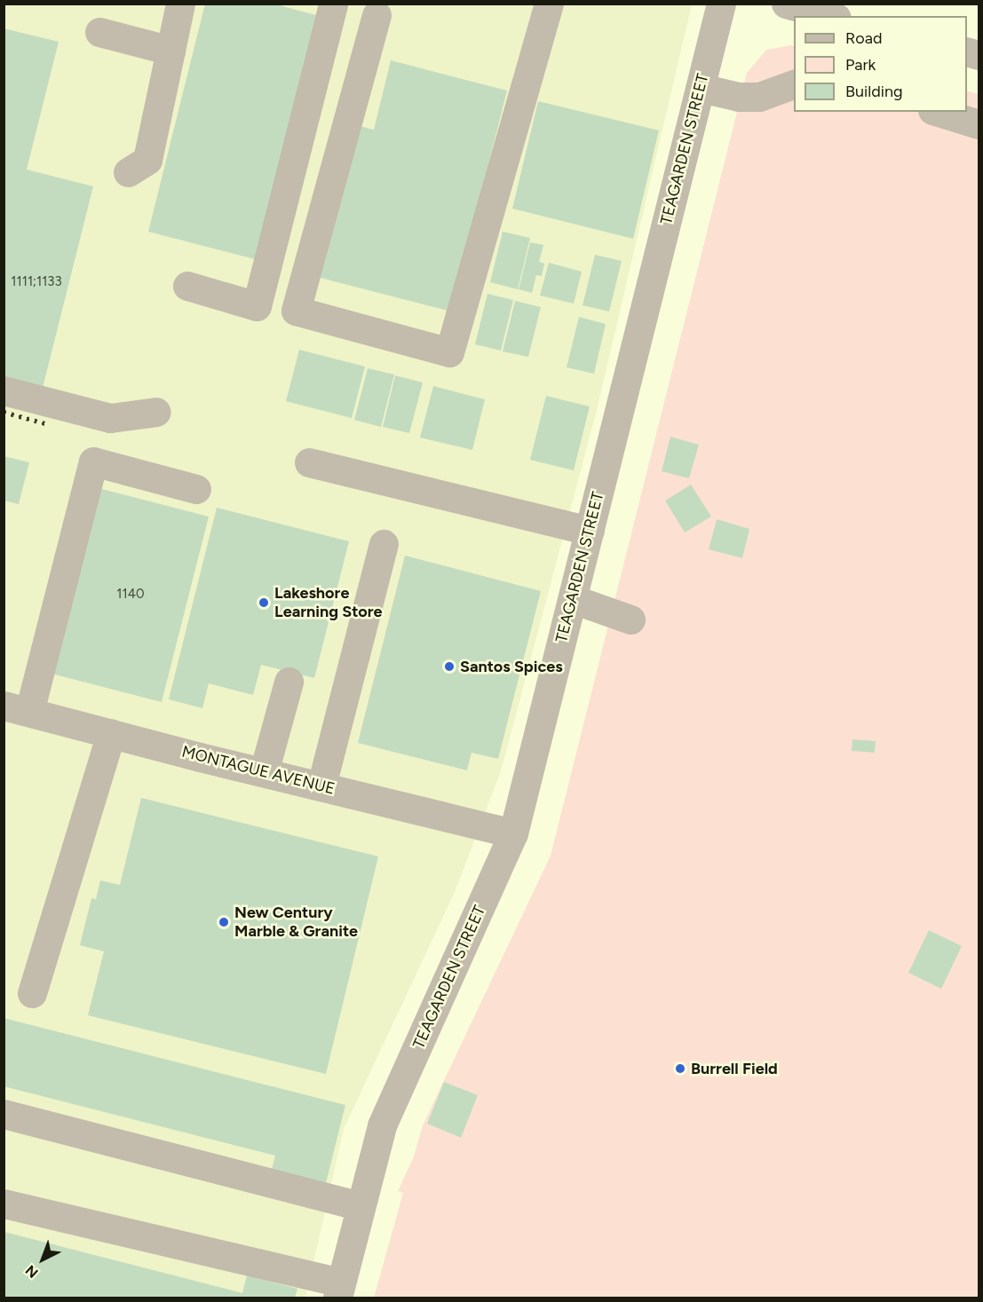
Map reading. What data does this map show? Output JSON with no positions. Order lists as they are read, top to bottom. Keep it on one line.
{"streets":{"street":["TEAGARDEN STREET","MONTAGUE AVENUE"]},"crossings":[["TEAGARDEN STREET","MONTAGUE AVENUE"]],"places":["Lakeshore Learning Store","Santos Spices","New Century Marble & Granite","Burrell Field"],"house_numbers":["1111;1133","1140"],"legend":["Road","Park","Building"],"north":"bottom left"}
